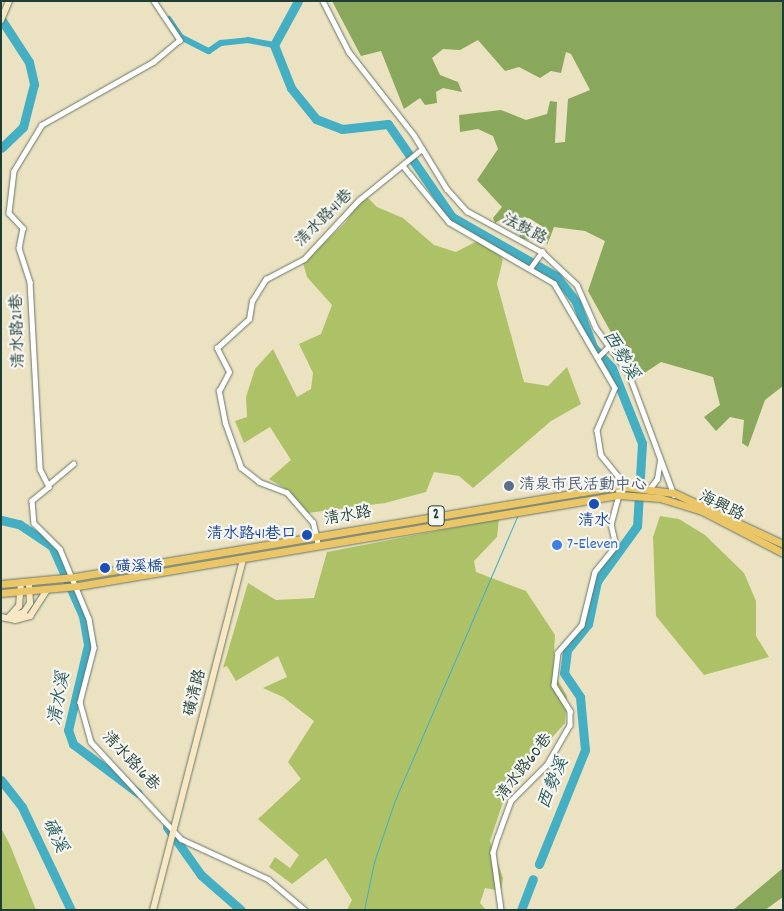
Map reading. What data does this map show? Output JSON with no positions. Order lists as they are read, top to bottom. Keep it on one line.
{"streets":{"main road":["海興路","2","清水路"],"street":["清水路41巷","法鼓路","清水路21巷","磺清路","清水路16巷","清水路60巷"]},"crossings":[["清水路41巷","法鼓路"],["清水路41巷","清水路"],["法鼓路","海興路"],["海興路","清水路"],["2","清水路"],["2","清水路16巷"],["清水路","磺清路"],["清水路","清水路16巷"],["清水路","清水路60巷"],["磺清路","清水路16巷"]],"water":["西勢溪","清水溪","磺溪"],"places":["清泉市民活動中心","清水","清水路41巷口","7-Eleven","磺溪橋"]}
